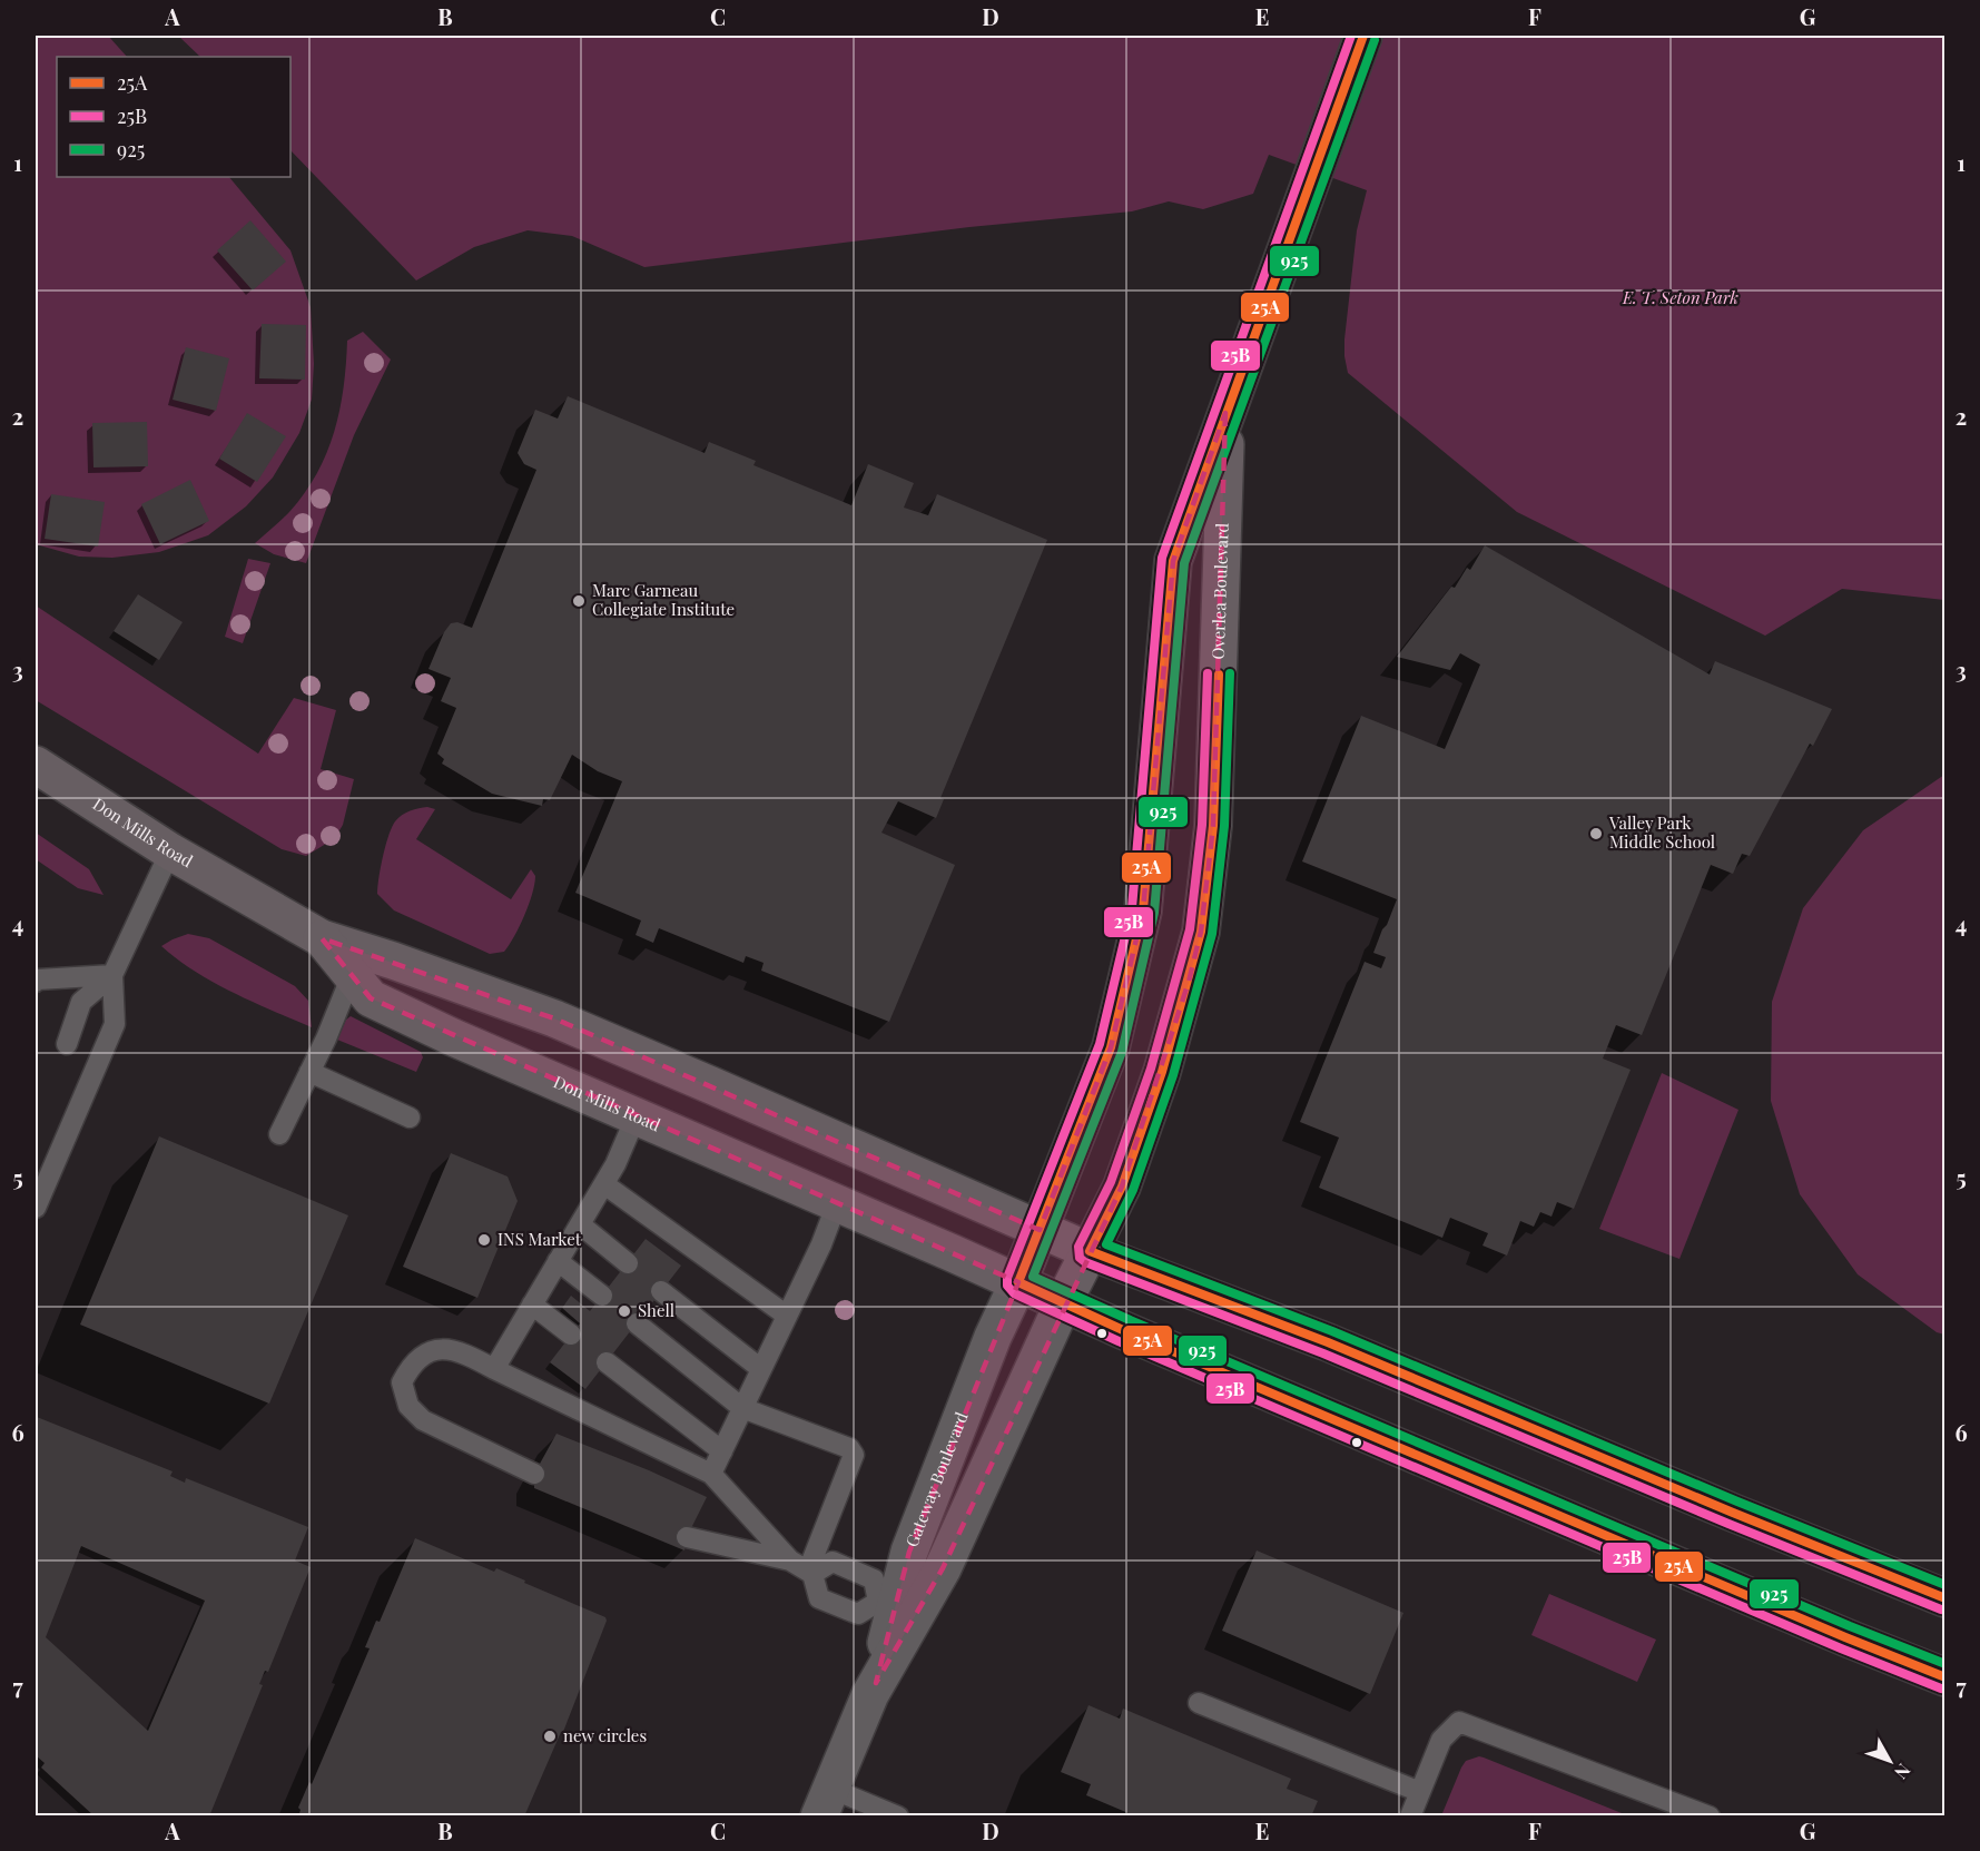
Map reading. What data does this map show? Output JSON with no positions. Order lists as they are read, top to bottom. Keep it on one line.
{"streets":{"main road":["Overlea Boulevard","Don Mills Road"],"street":["Gateway Boulevard"]},"crossings":[["Overlea Boulevard","Don Mills Road"],["Overlea Boulevard","Gateway Boulevard"],["Don Mills Road","Gateway Boulevard"]],"parks":["E. T. Seton Park"],"places":["Marc Garneau Collegiate Institute","Valley Park Middle School","INS Market","Shell","new circles"],"lines":["transit line 25A","transit line 25B","transit line 925"],"legend":["25A","25B","925"],"north":"bottom right","grid":{"columns":["A","B","C","D","E","F","G"],"rows":["1","2","3","4","5","6","7"]}}
